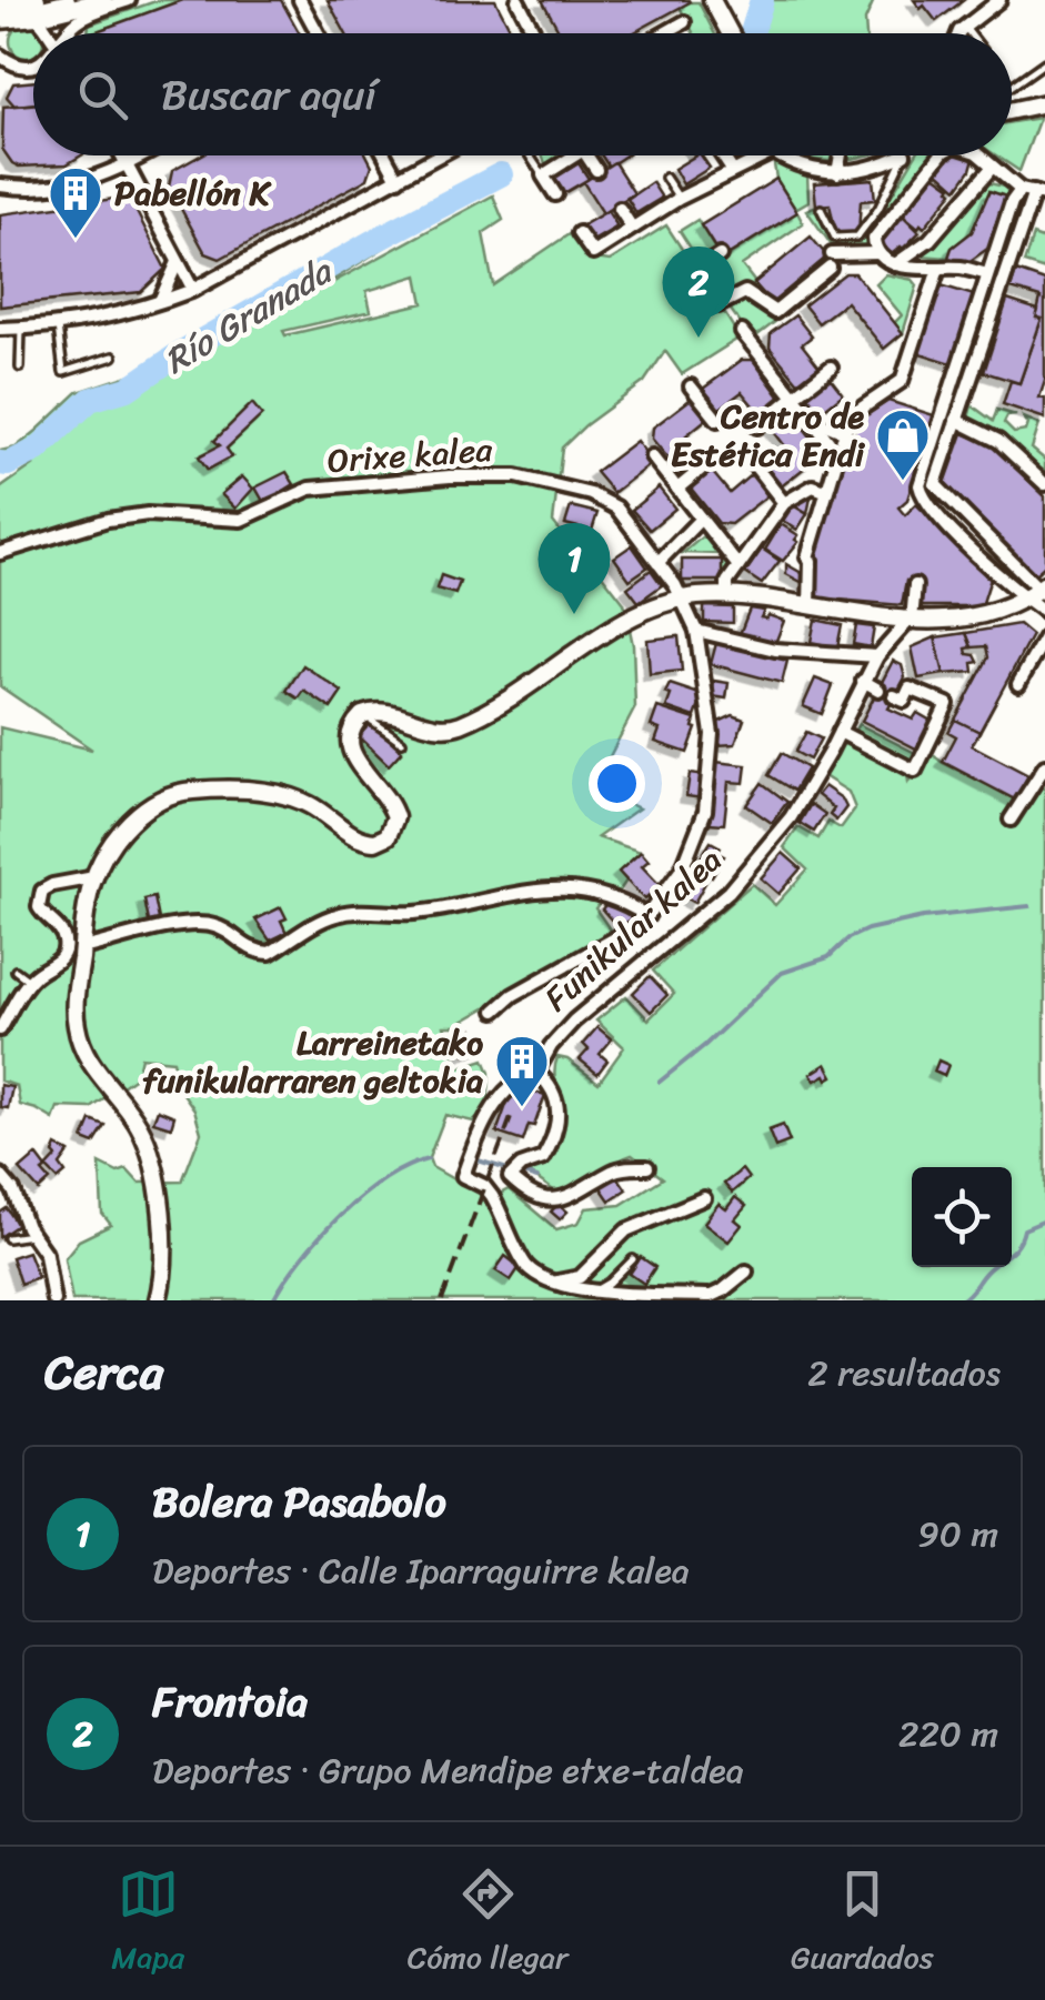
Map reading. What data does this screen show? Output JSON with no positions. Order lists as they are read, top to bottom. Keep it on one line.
{"streets":{"street":["Orixe kalea","Funikular kalea"]},"water":["Río Granada"],"places":{"building":["Pabellón K","Larreinetako funikularraren geltokia"],"shop":["Centro de Estética Endi"]},"page":{"search":"Buscar aquí","pins":["2","1"],"heading":["Cerca","2 resultados"],"list":[{"mark":"1","name":"Bolera Pasabolo","note":"Deportes · Calle Iparraguirre kalea","value":"90 m"},{"mark":"2","name":"Frontoia","note":"Deportes · Grupo Mendipe etxe-taldea","value":"220 m"}],"nav":["Mapa","Cómo llegar","Guardados"]}}
